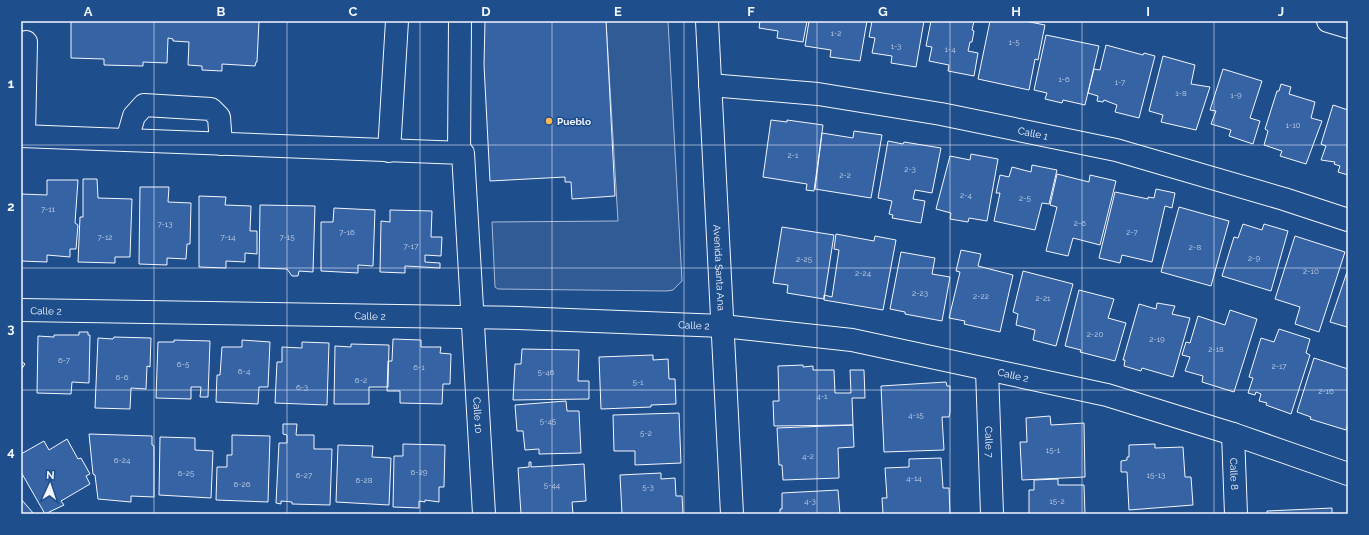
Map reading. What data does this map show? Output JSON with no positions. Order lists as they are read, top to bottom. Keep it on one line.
{"streets":{"main road":["Calle 1","Avenida Santa Ana","Calle 2","Calle 10","Calle 7","Calle 8"]},"crossings":[["Calle 1","Avenida Santa Ana"],["Avenida Santa Ana","Calle 2"],["Calle 2","Calle 10"],["Calle 2","Calle 7"],["Calle 2","Calle 8"]],"places":["Pueblo"],"house_numbers":["1-2","1-5","1-3","1-4","1-6","1-7","1-8","1-9","1-10","2-1","2-3","2-2","2-4","2-5","7-11","2-6","7-13","7-16","2-7","7-12","7-14","7-15","7-17","2-8","2-9","2-25","2-10","2-24","2-23","2-22","2-21","2-20","2-19","2-18","6-7","6-5","2-17","6-1","6-4","5-46","6-6","6-2","5-1","6-3","2-16","4-1","4-15","5-45","5-2","15-1","4-2","6-24","6-29","6-25","6-27","15-13","4-14","6-28","6-26","5-44","5-3","4-3","15-2"],"north":"top","grid":{"columns":["A","B","C","D","E","F","G","H","I","J"],"rows":["1","2","3","4"]}}
